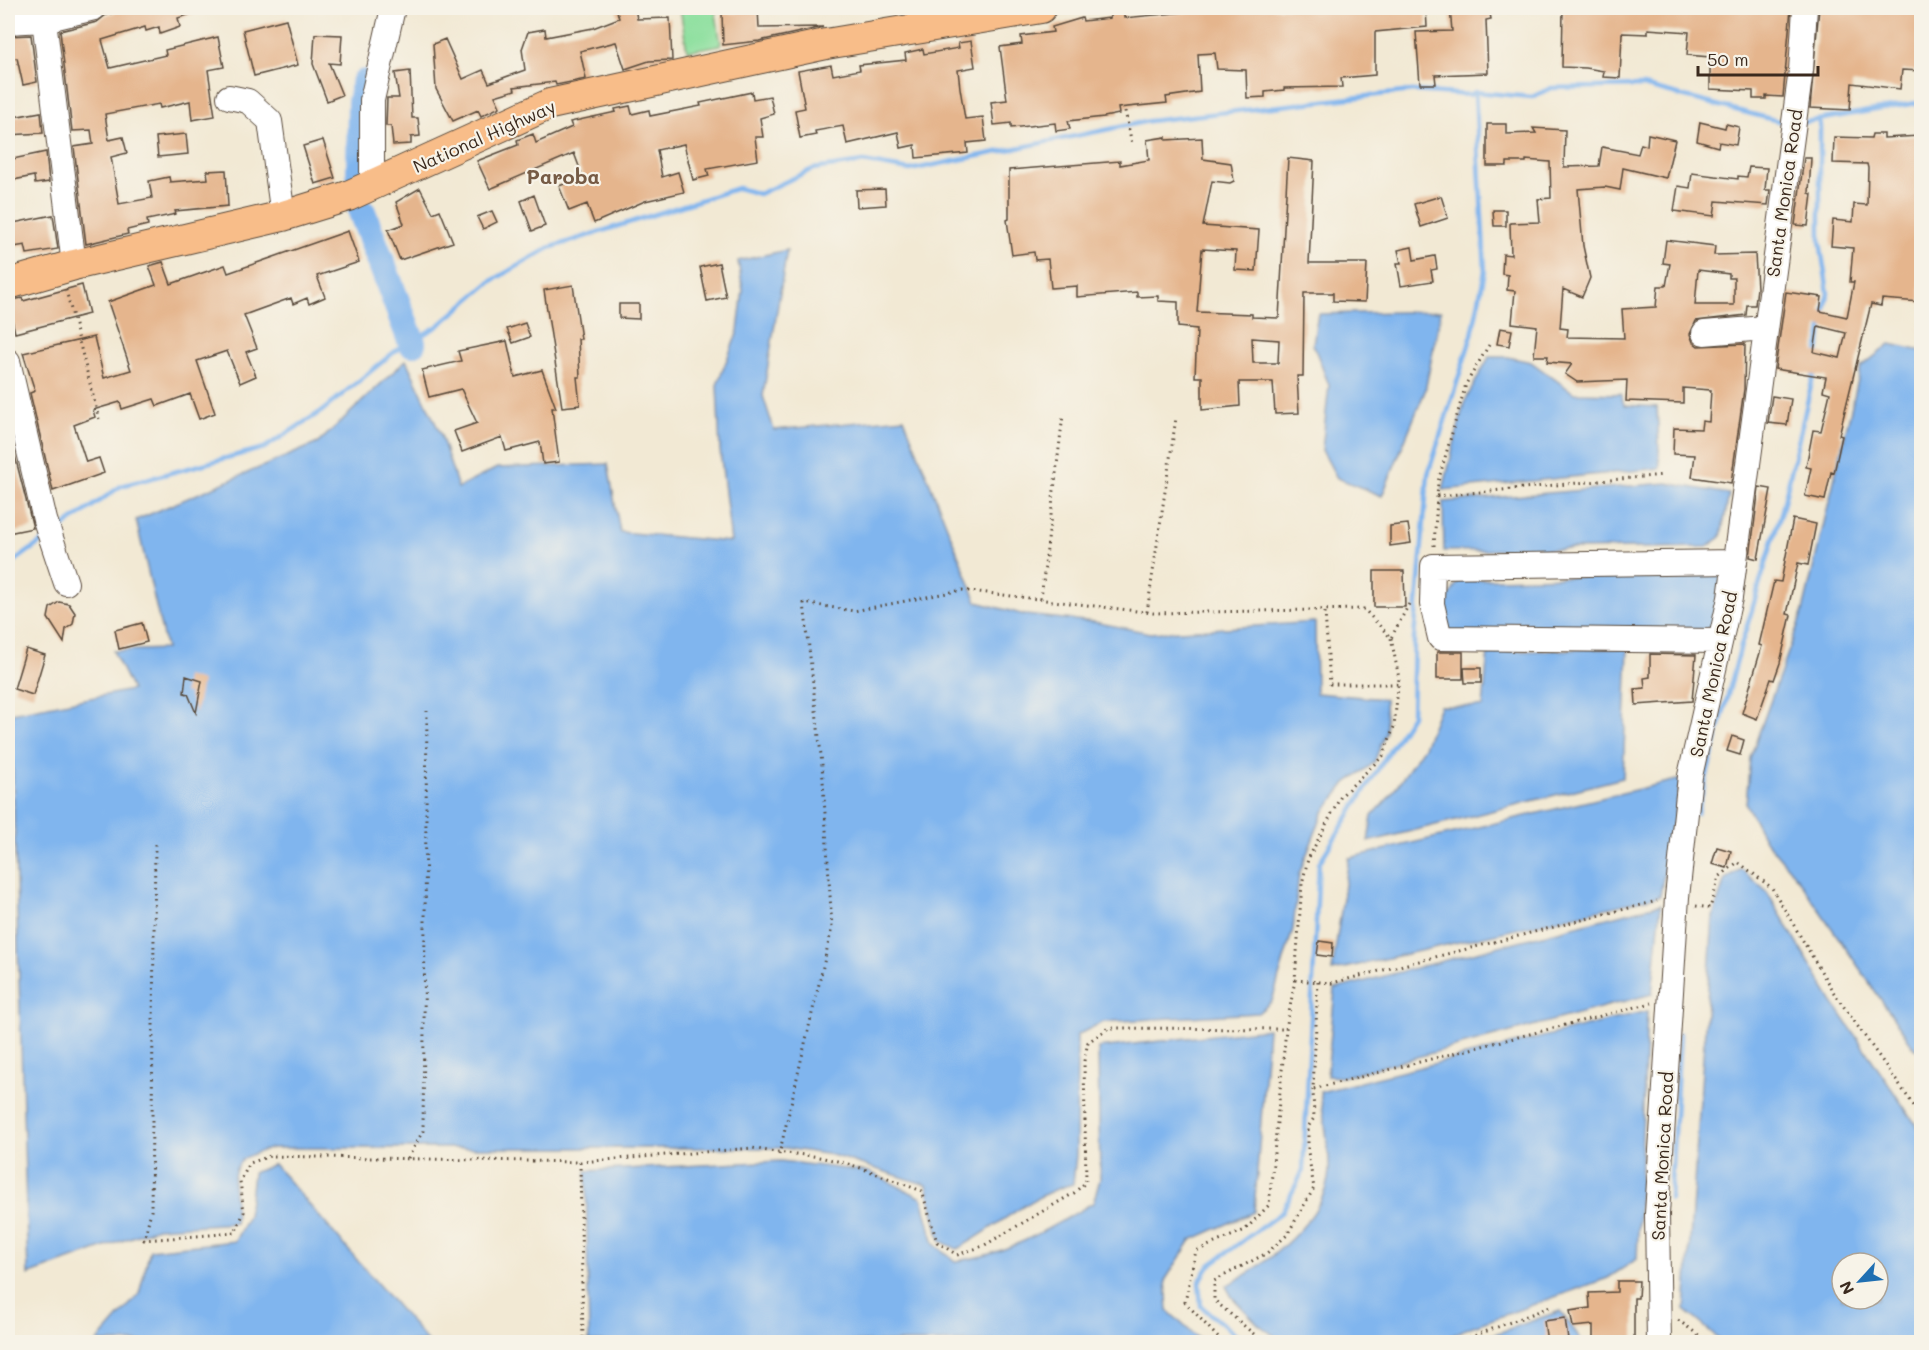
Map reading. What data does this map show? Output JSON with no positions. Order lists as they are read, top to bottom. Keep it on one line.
{"streets":{"main road":["National Highway"],"street":["Santa Monica Road"]},"districts":["Paroba"],"scale_bar":"50 m","north":"bottom left"}
